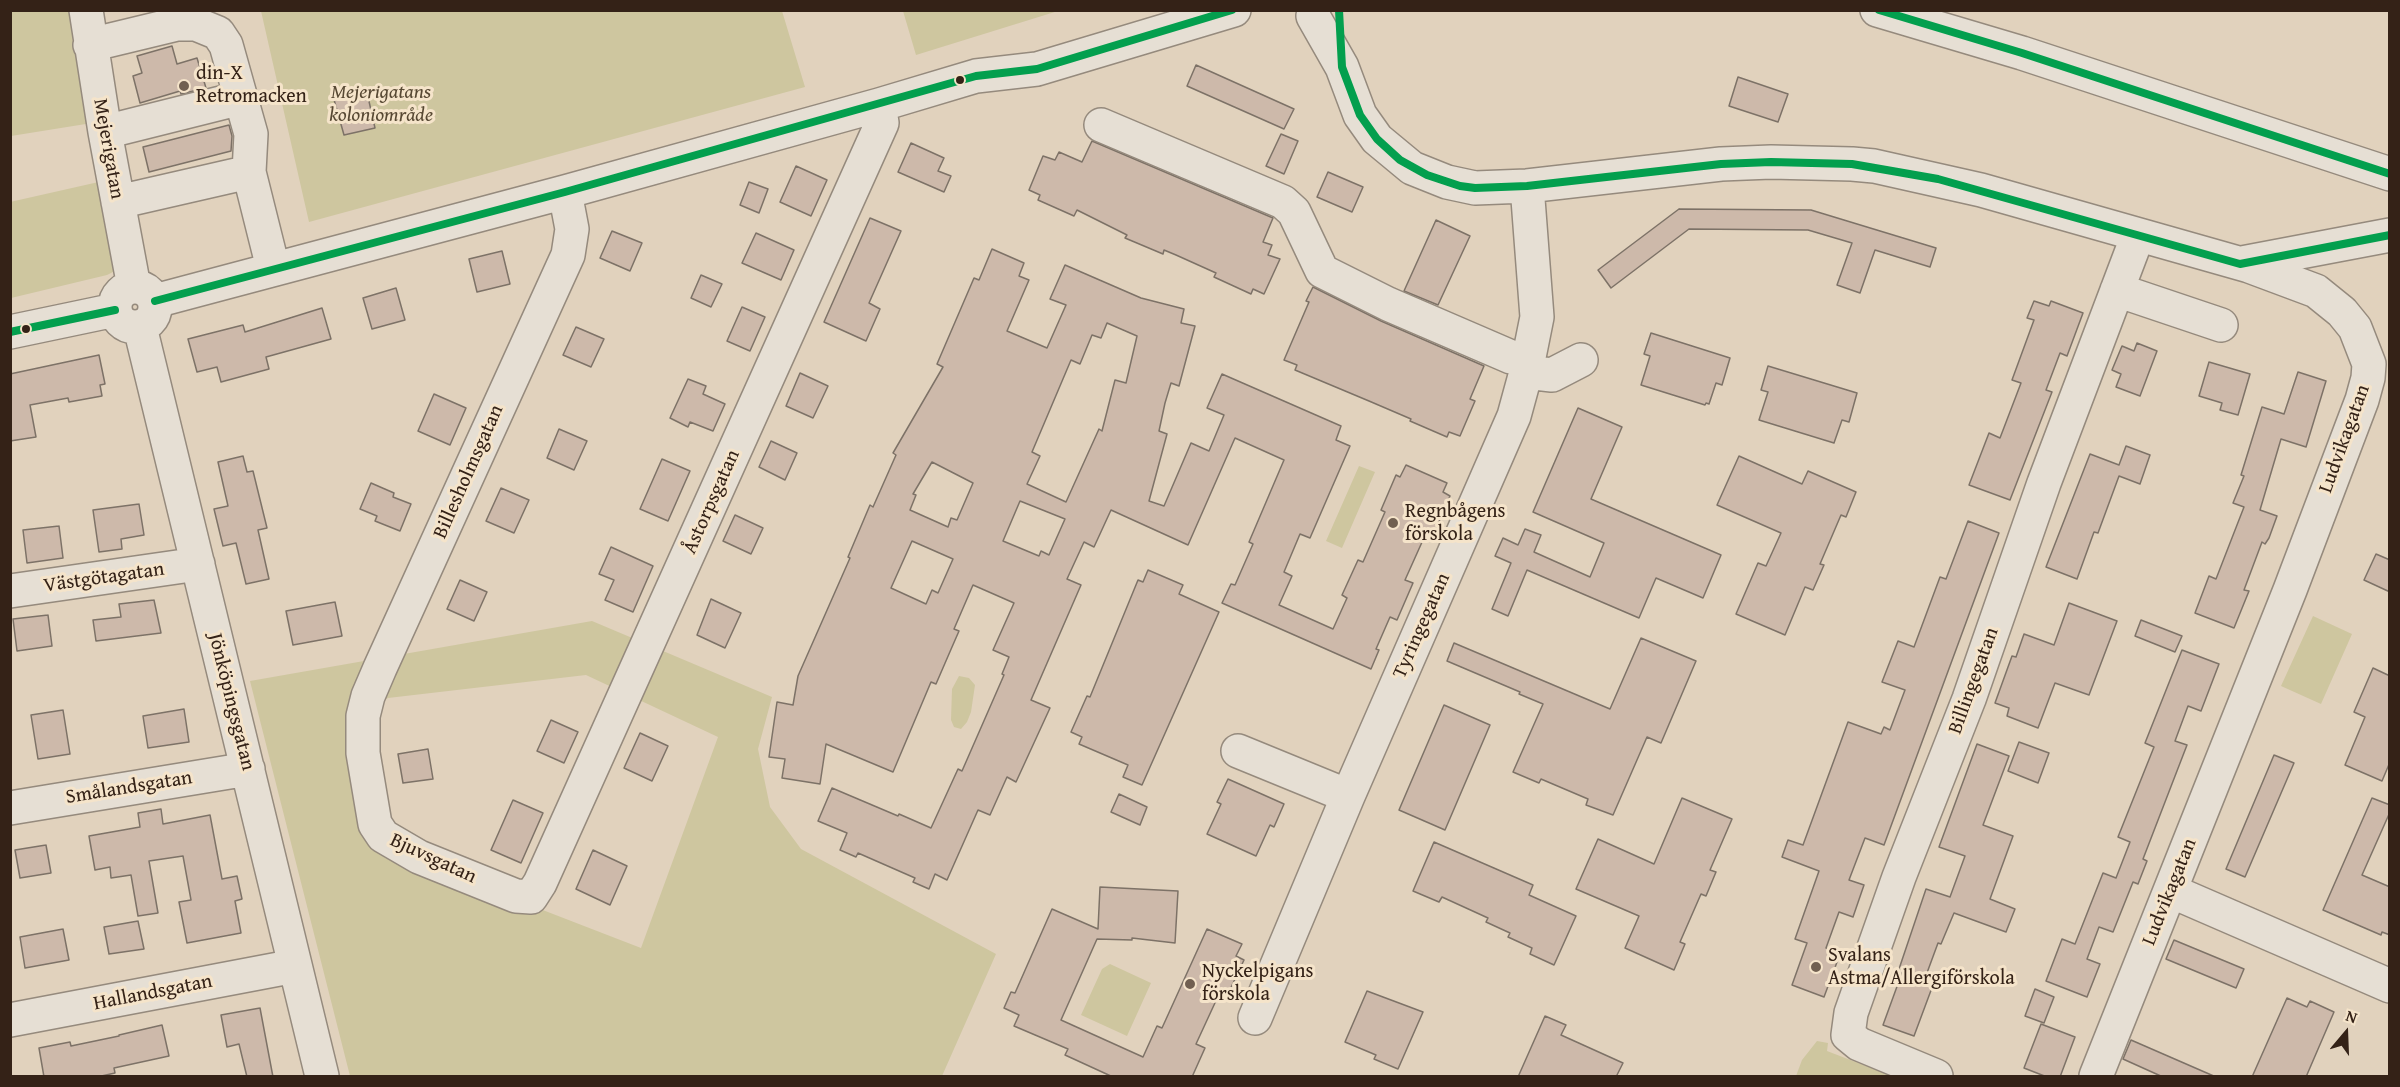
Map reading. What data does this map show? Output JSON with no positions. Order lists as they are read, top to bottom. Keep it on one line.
{"streets":{"street":["Mejerigatan","Ludvikagatan","Billesholmsgatan","Åstorpsgatan","Västgötagatan","Tyringegatan","Billingegatan","Jönköpingsgatan","Smålandsgatan","Bjuvsgatan","Hallandsgatan"]},"crossings":[["Mejerigatan","Jönköpingsgatan"],["Ludvikagatan","Tyringegatan"],["Ludvikagatan","Billingegatan"],["Billesholmsgatan","Bjuvsgatan"],["Åstorpsgatan","Bjuvsgatan"],["Västgötagatan","Jönköpingsgatan"],["Jönköpingsgatan","Smålandsgatan"],["Jönköpingsgatan","Hallandsgatan"]],"parks":["Mejerigatans koloniområde"],"places":["din-X Retromacken","Regnbågens förskola","Svalans Astma/Allergiförskola","Nyckelpigans förskola"],"north":"top"}
